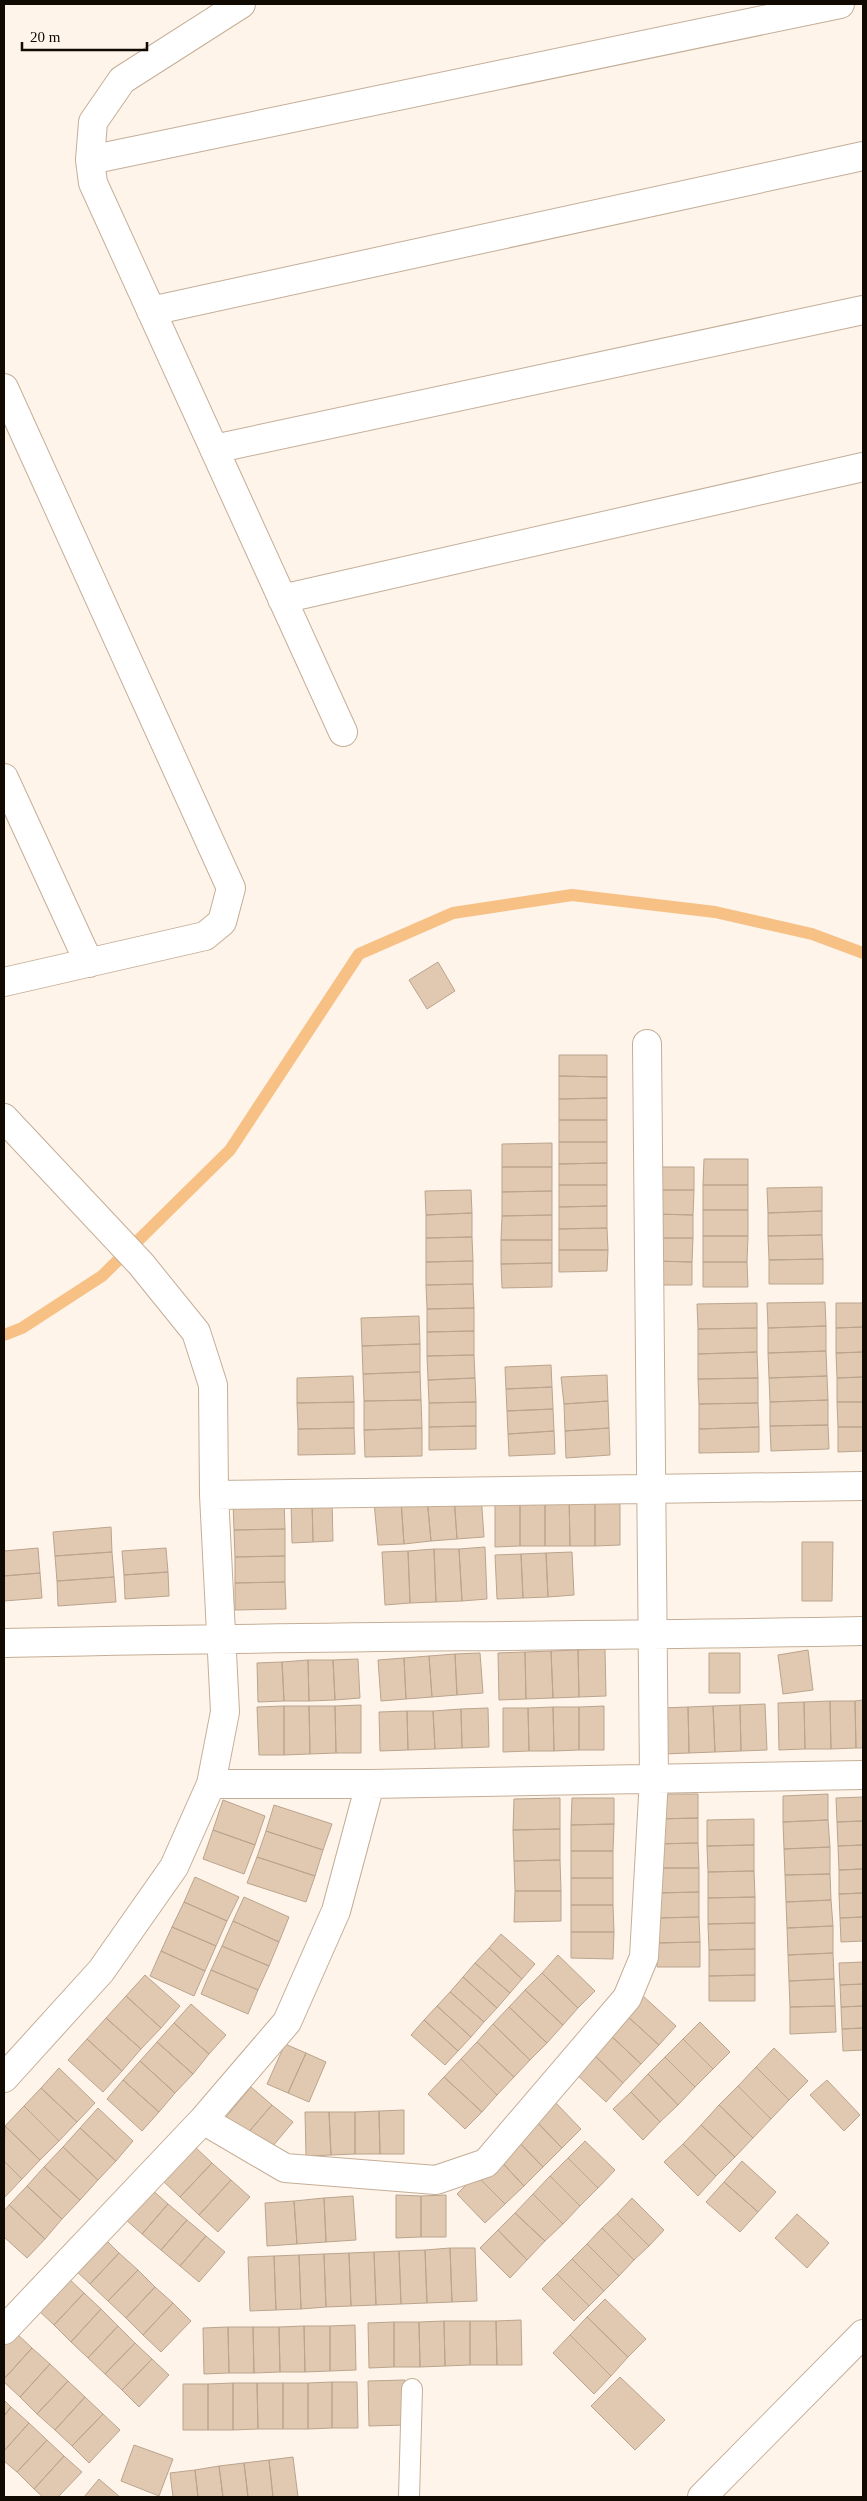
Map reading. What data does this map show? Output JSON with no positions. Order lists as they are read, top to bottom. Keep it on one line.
{"scale_bar":"20 m"}
